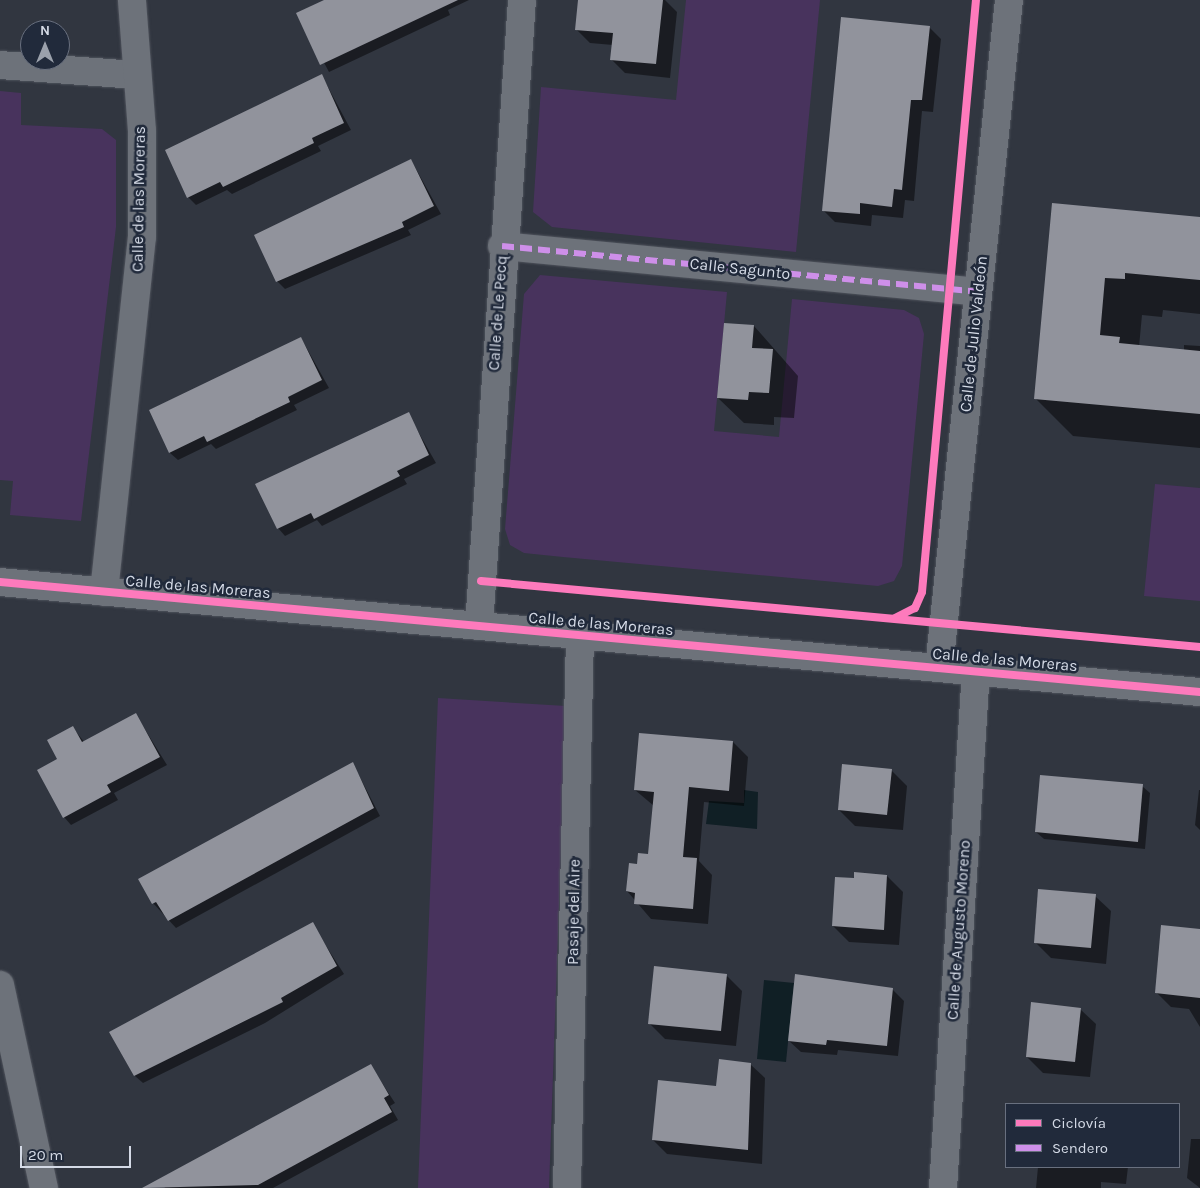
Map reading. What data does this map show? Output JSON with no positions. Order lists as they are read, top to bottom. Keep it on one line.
{"streets":{"street":["Calle de las Moreras","Calle Sagunto","Calle de Le Pecq","Calle de Julio Valdeón","Pasaje del Aire","Calle de Augusto Moreno"]},"crossings":[["Calle de las Moreras","Calle de Le Pecq"],["Calle de las Moreras","Calle de Julio Valdeón"],["Calle de las Moreras","Pasaje del Aire"],["Calle de las Moreras","Calle de Augusto Moreno"],["Calle Sagunto","Calle de Le Pecq"],["Calle Sagunto","Calle de Julio Valdeón"]],"legend":["Ciclovía","Sendero"],"scale_bar":"20 m","north":"top"}
